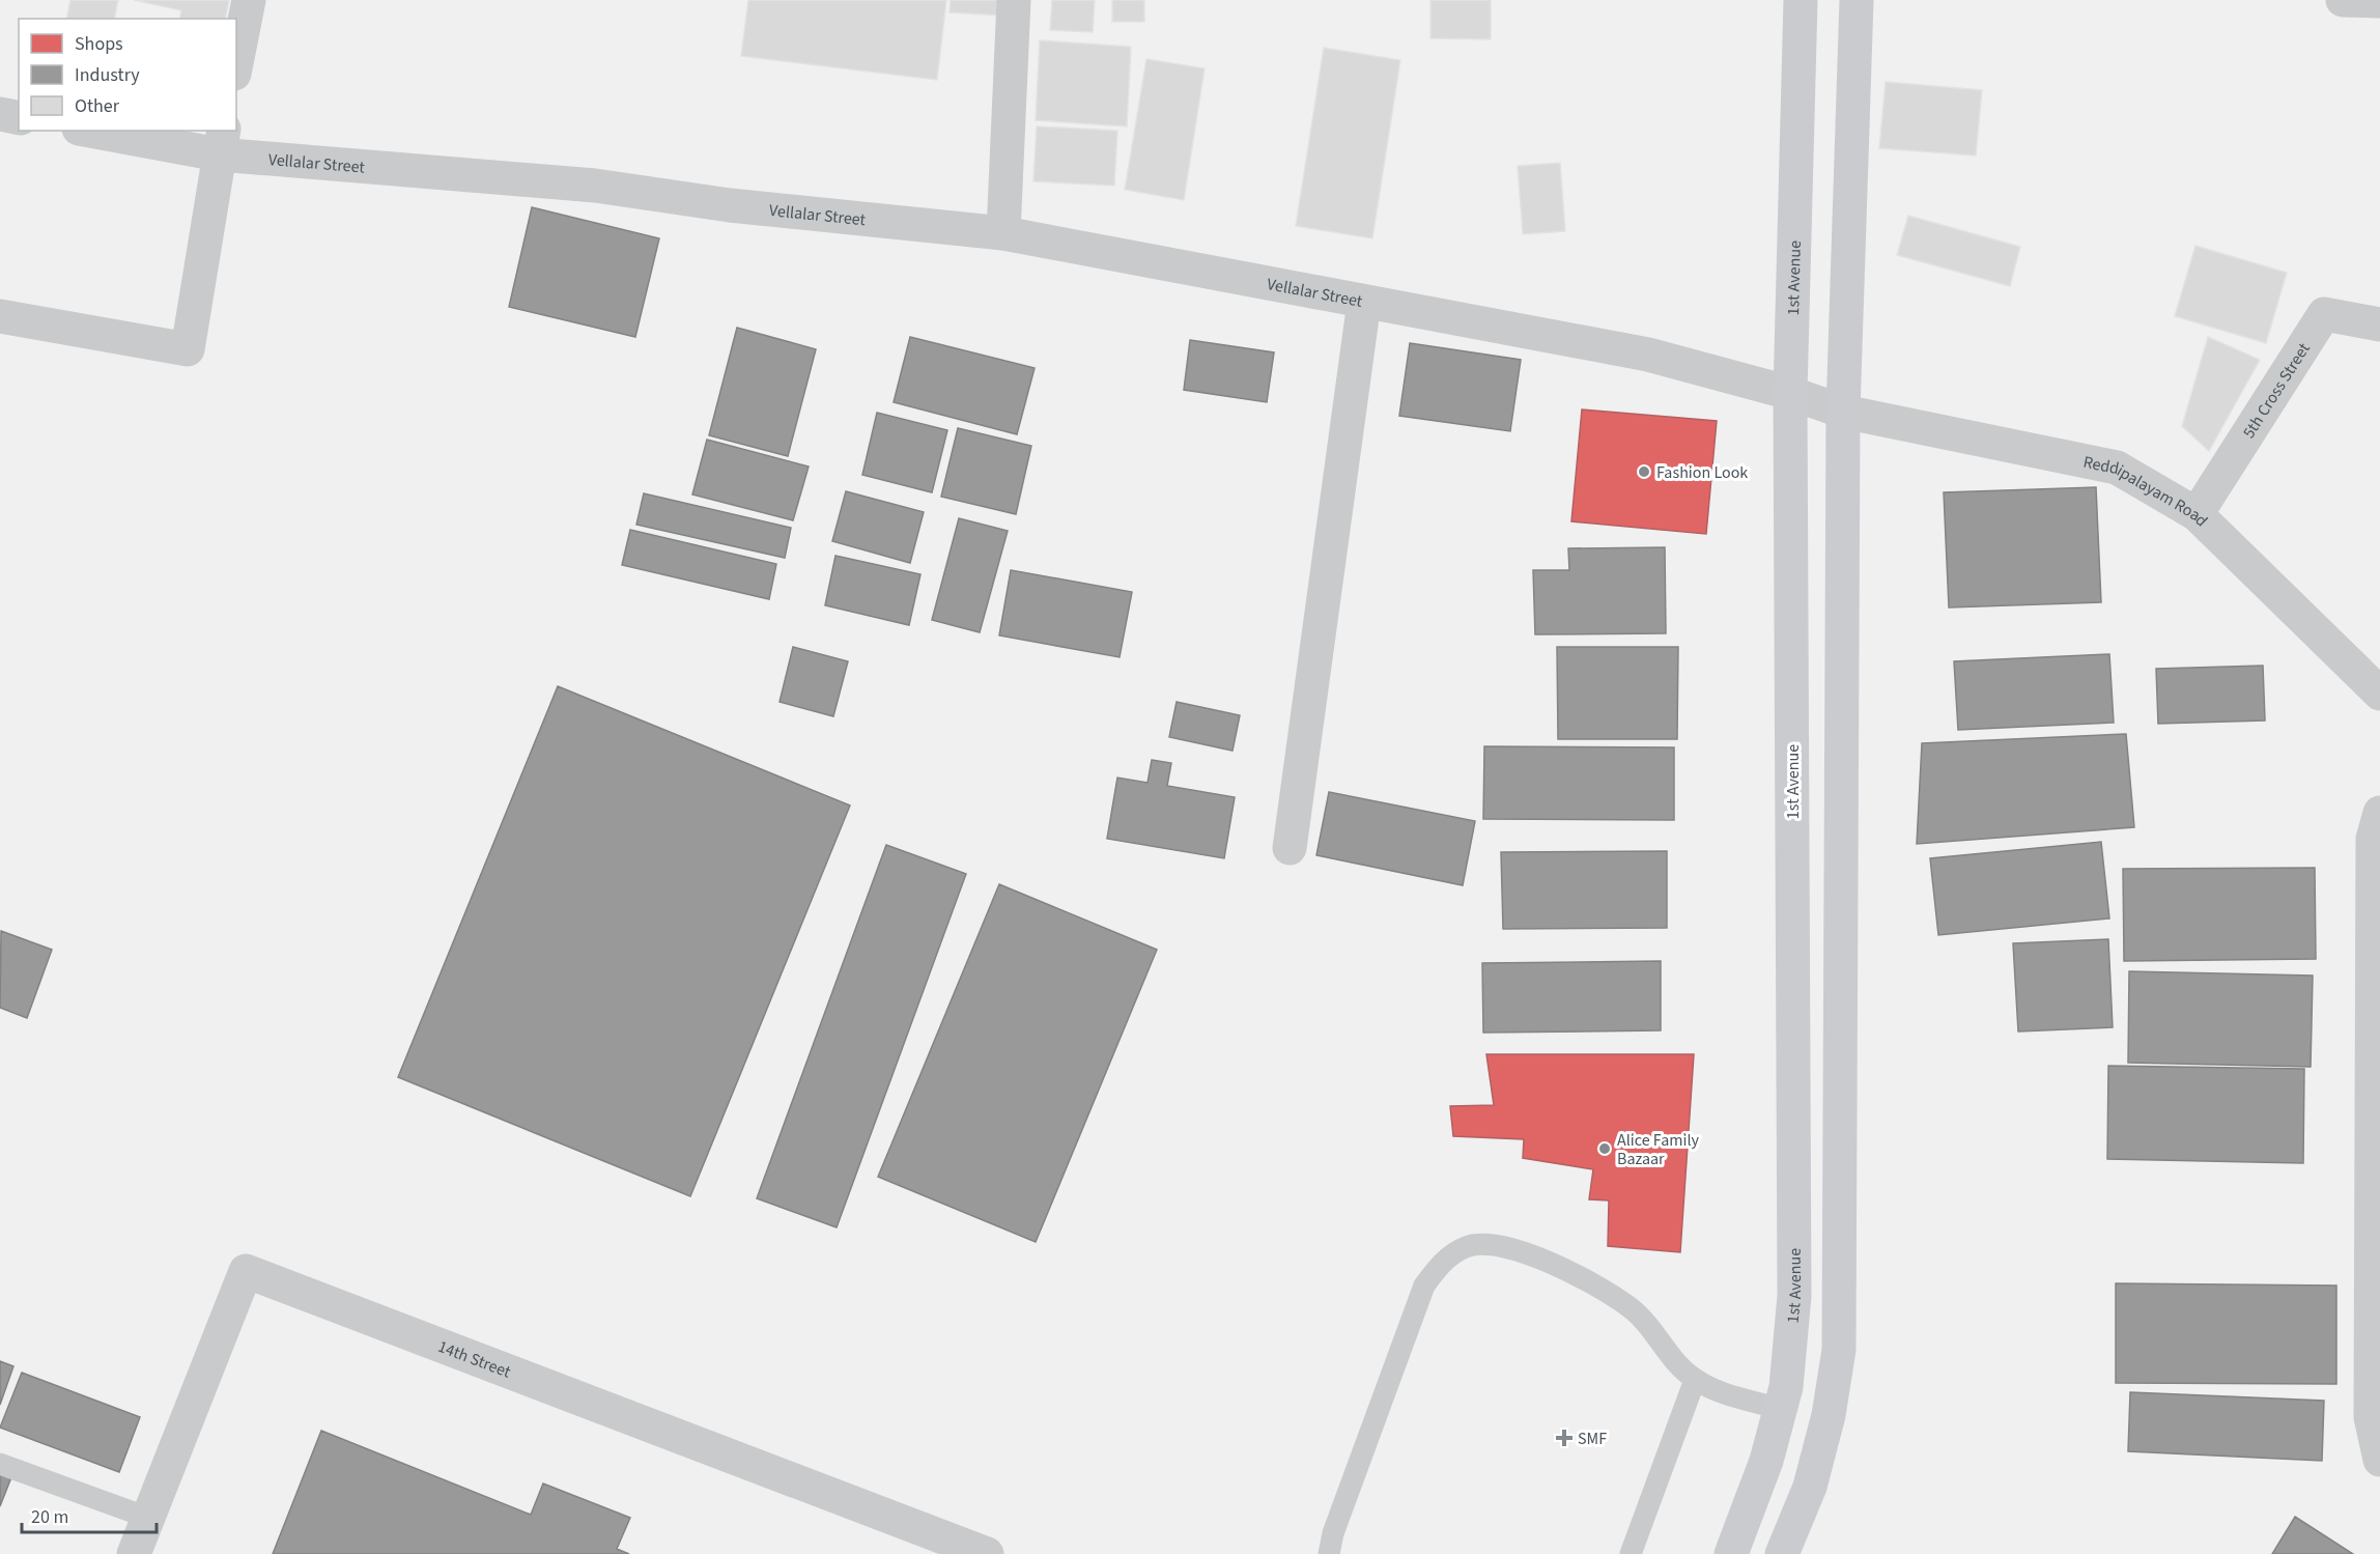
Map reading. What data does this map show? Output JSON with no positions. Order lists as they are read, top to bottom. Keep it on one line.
{"streets":{"main road":["1st Avenue"],"street":["Vellalar Street","5th Cross Street","Reddipalayam Road","14th Street"]},"crossings":[["Vellalar Street","1st Avenue"],["Vellalar Street","Reddipalayam Road"],["5th Cross Street","Reddipalayam Road"]],"places":{"other":["Fashion Look","Alice Family Bazaar"],"health":["SMF"]},"legend":["Shops","Industry","Other"],"scale_bar":"20 m"}
